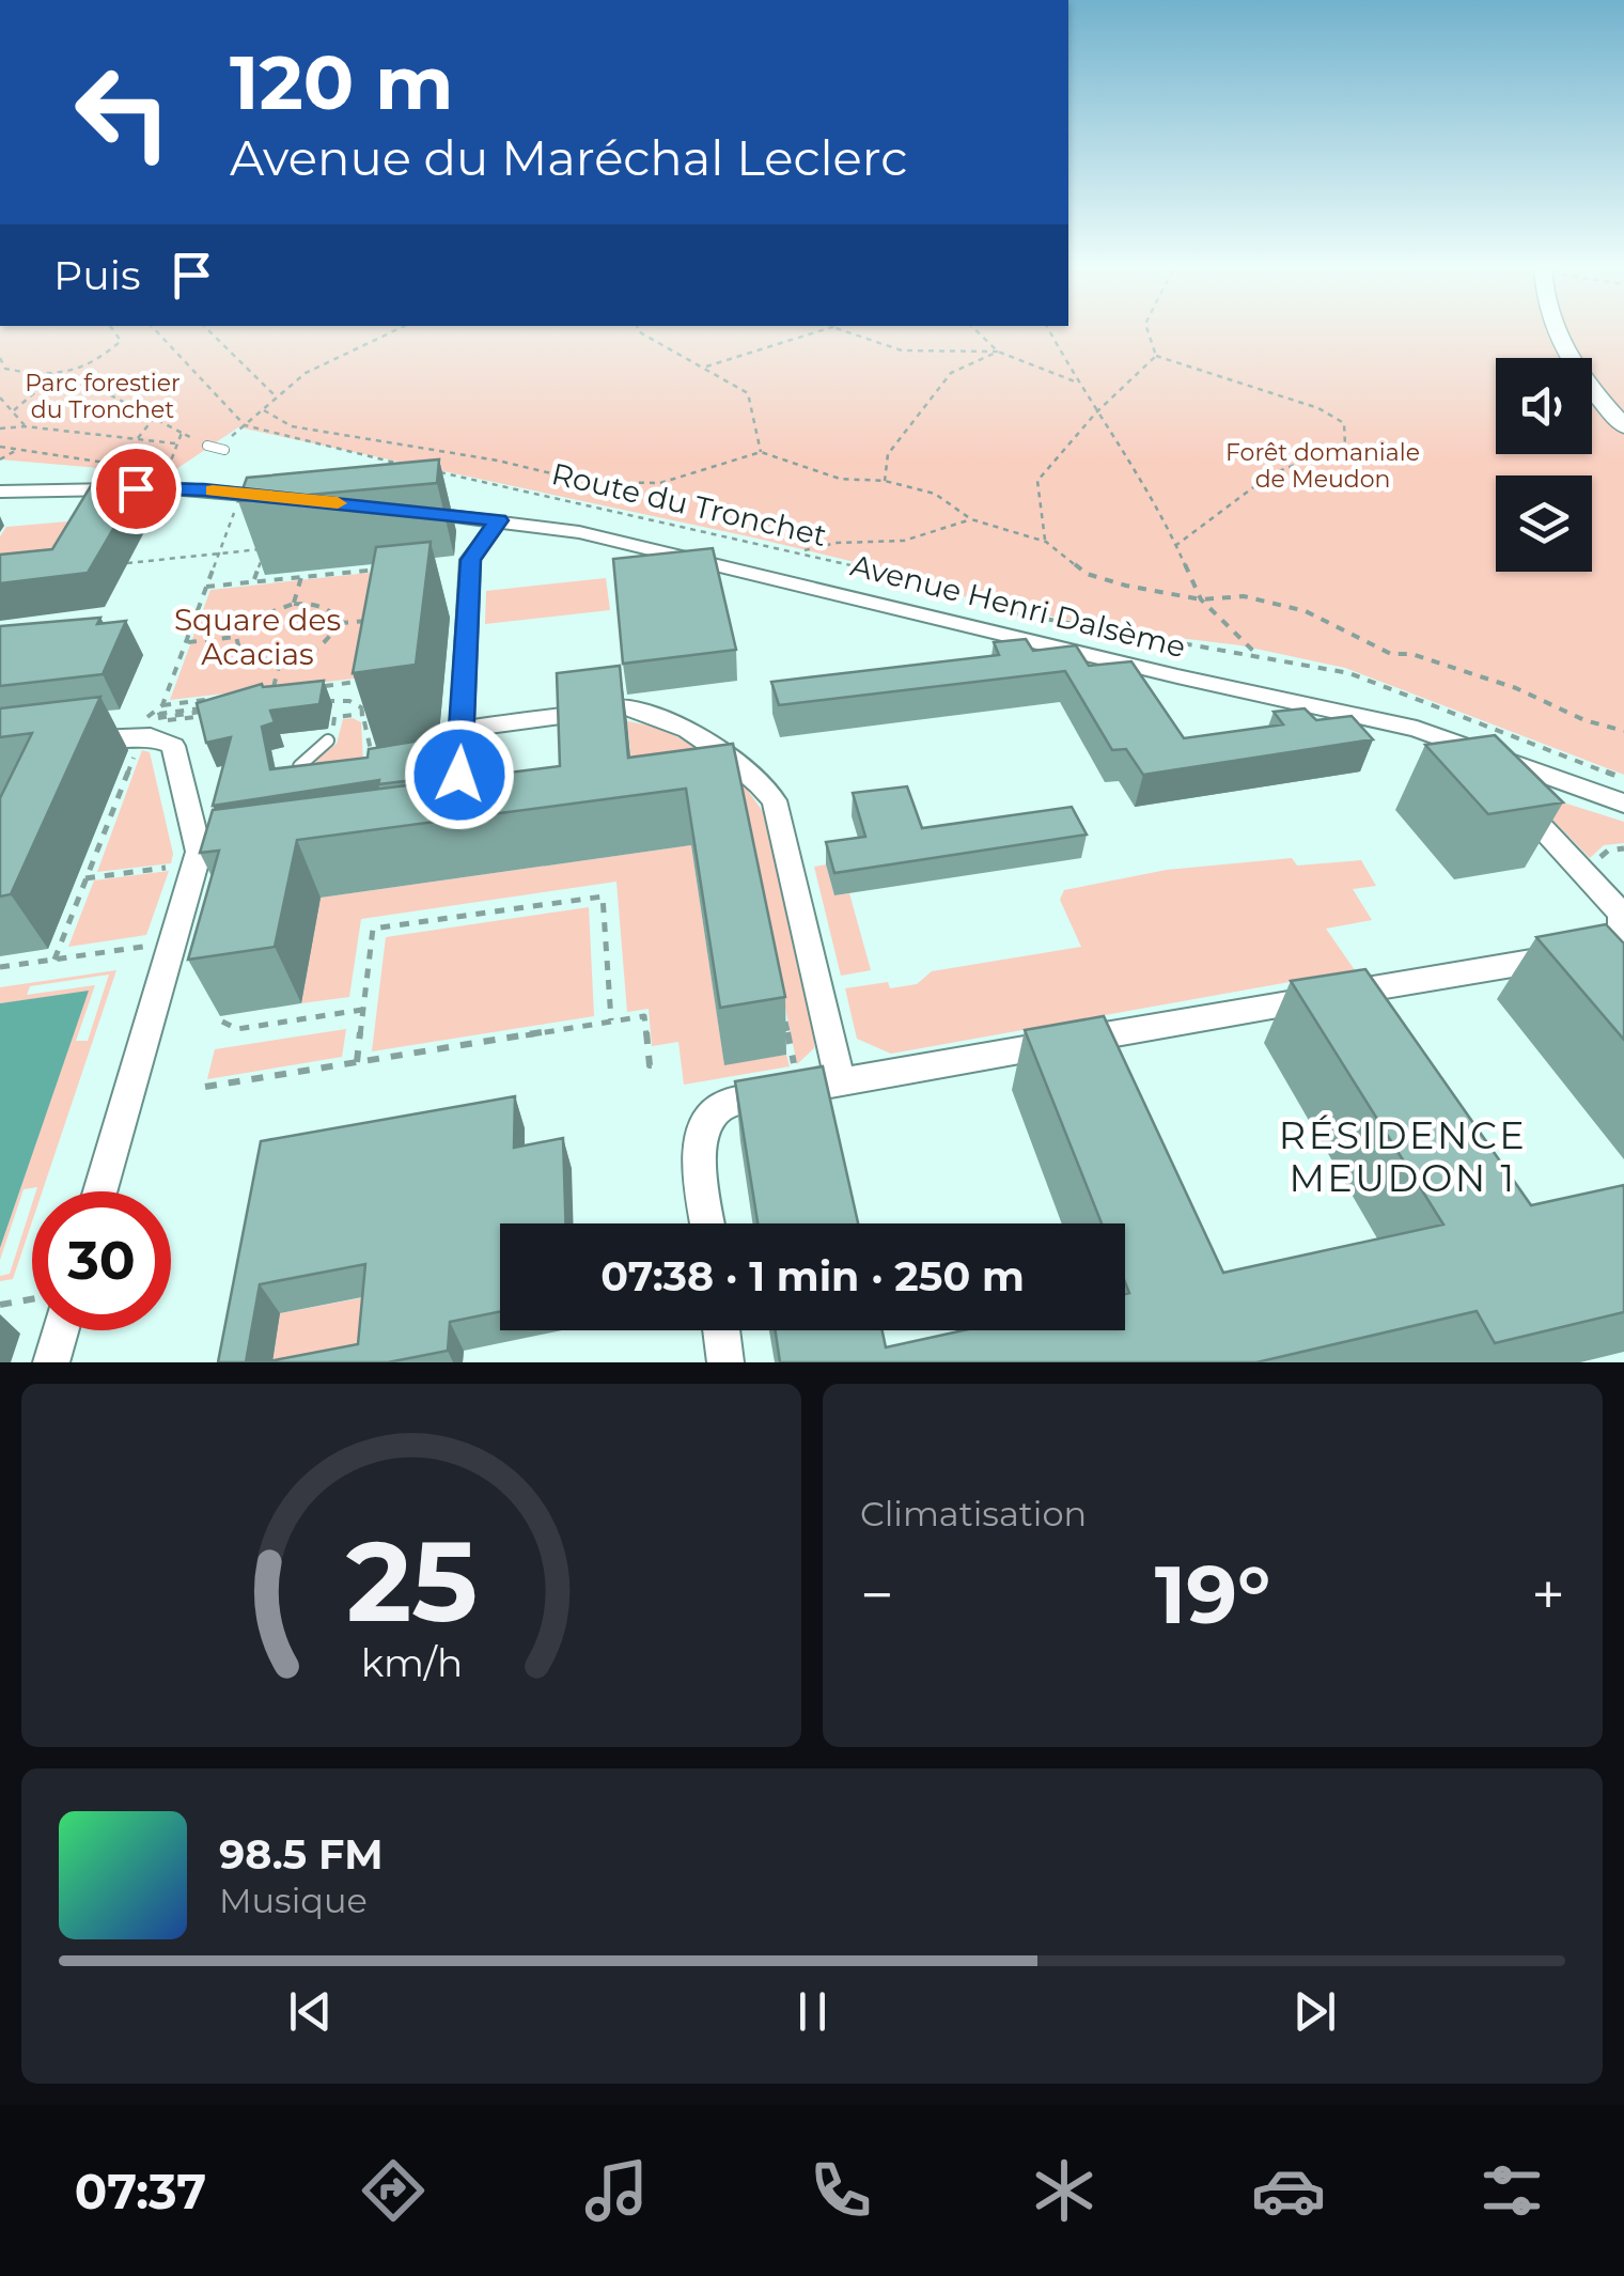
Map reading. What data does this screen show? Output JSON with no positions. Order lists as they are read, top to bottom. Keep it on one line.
{"streets":{"street":["Avenue Henri Dalsème"],"path":["Route du Tronchet"]},"districts":["RÉSIDENCE MEUDON 1"],"parks":["Parc forestier du Tronchet","Forêt domaniale de Meudon","Square des Acacias"],"page":{"turn":["120 m","Avenue du Maréchal Leclerc"],"then":"Puis","limit":"30","trip":"07:38 · 1 min · 250 m","tile":"Climatisation","heat":["−","19°","+"],"song":["98.5 FM","Musique"],"tabs":"07:37","gauge":["25","km/h"]}}
